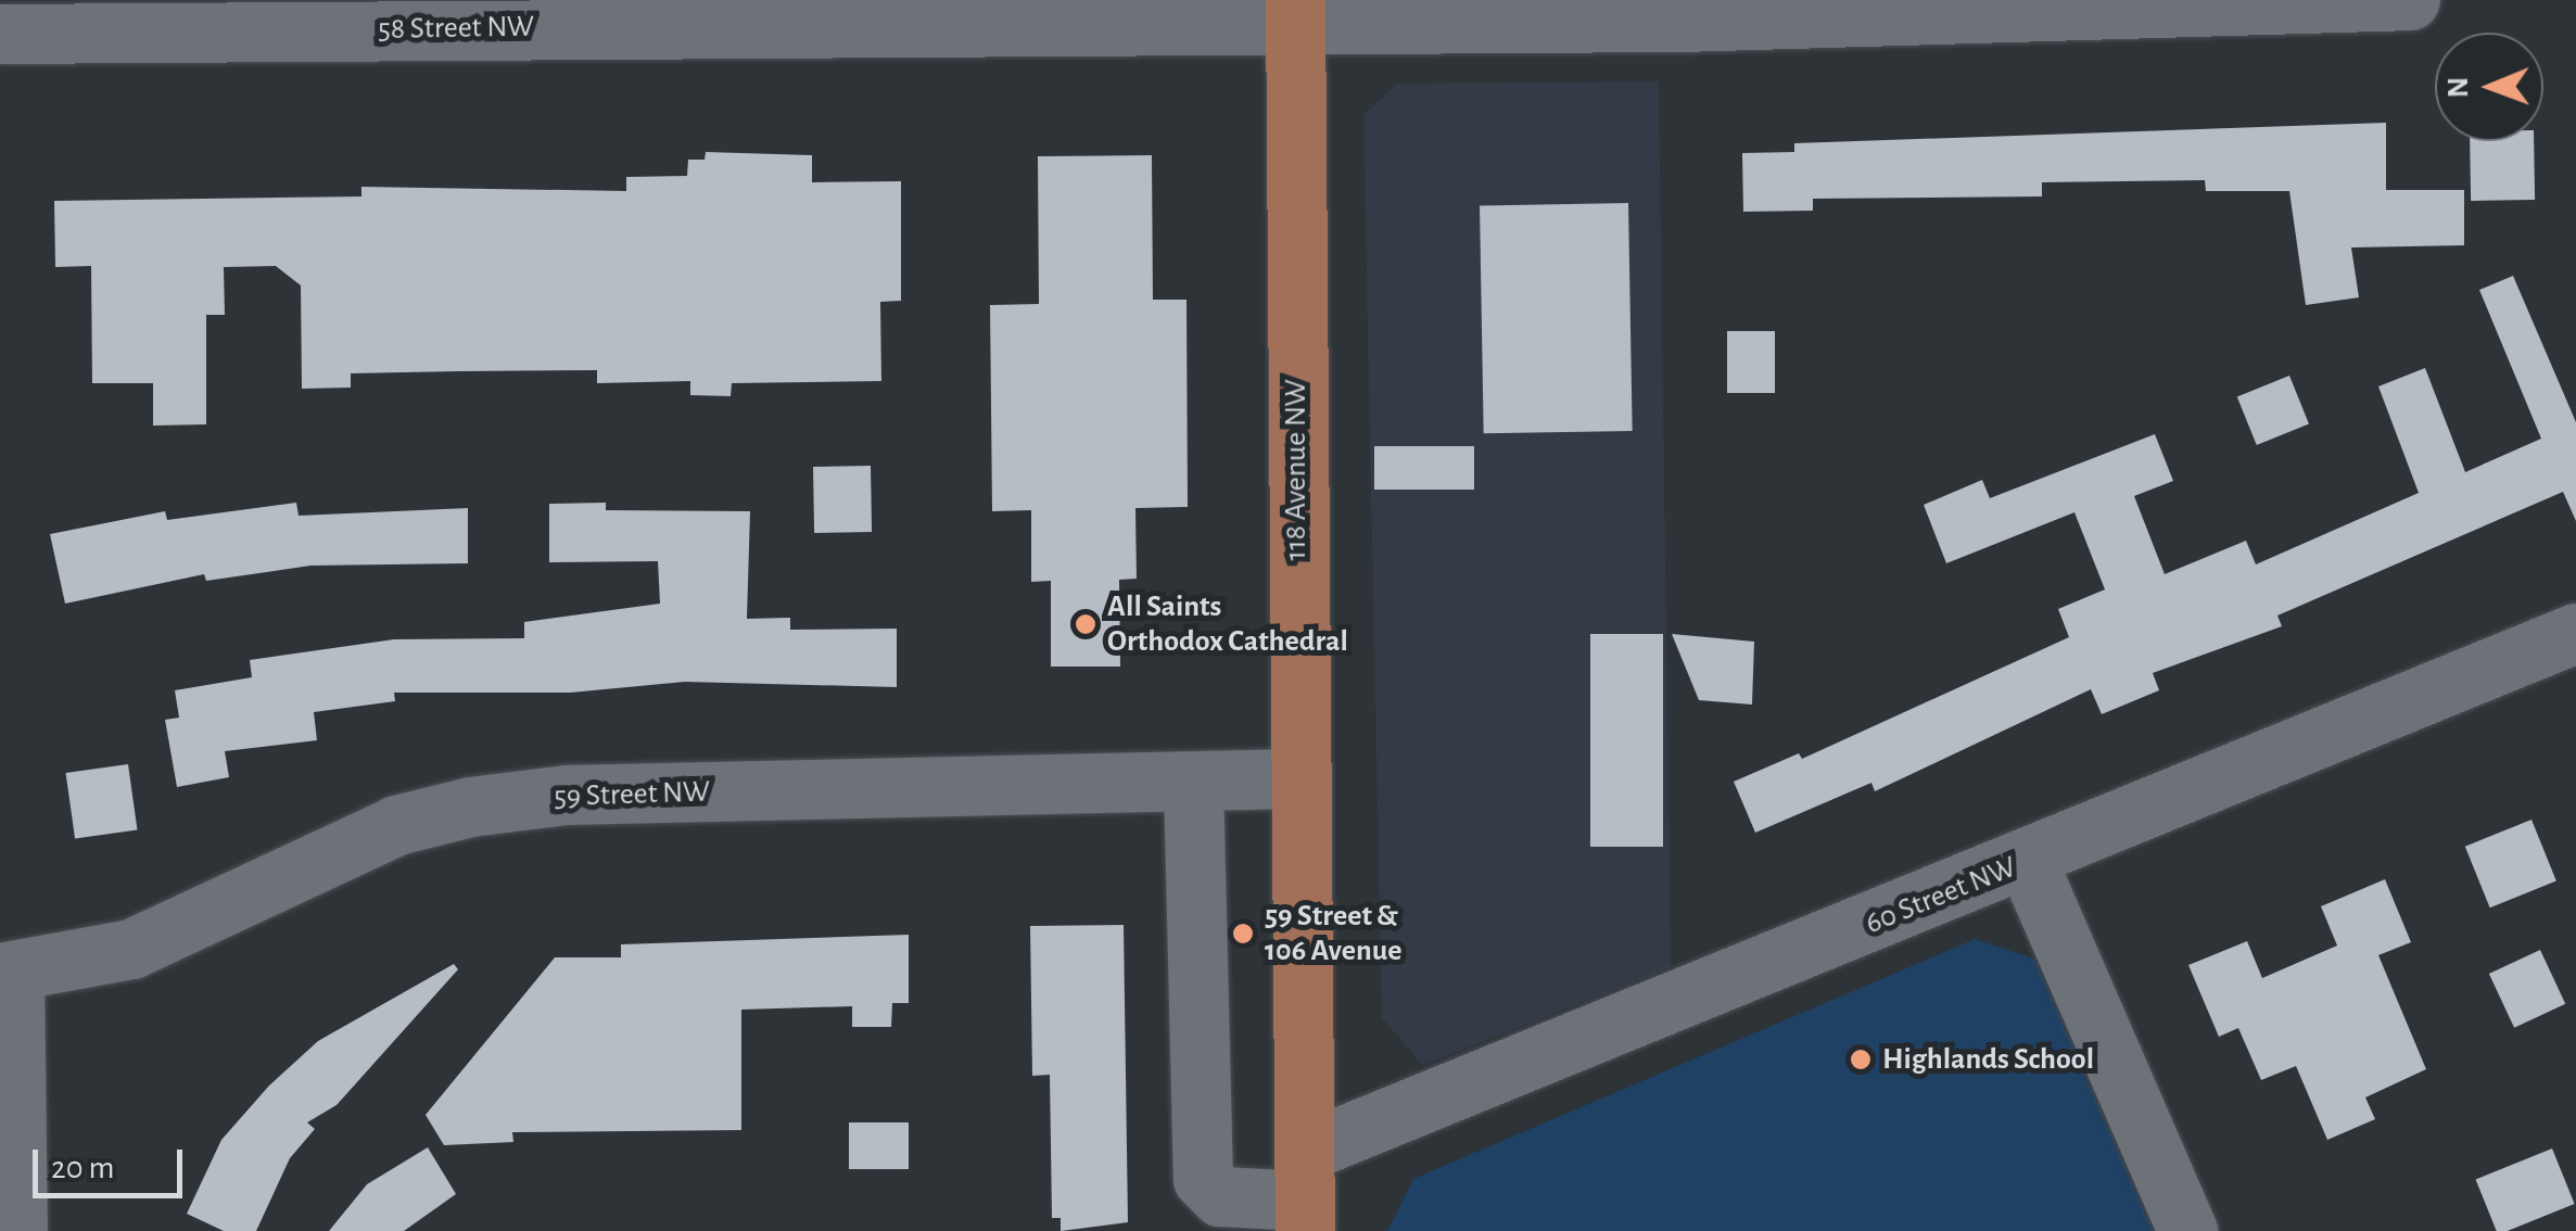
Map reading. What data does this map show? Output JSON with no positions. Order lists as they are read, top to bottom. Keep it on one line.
{"streets":{"main road":["118 Avenue NW"],"street":["58 Street NW","59 Street NW","60 Street NW"]},"crossings":[["58 Street NW","118 Avenue NW"],["118 Avenue NW","59 Street NW"],["118 Avenue NW","60 Street NW"]],"places":["All Saints Orthodox Cathedral","59 Street & 106 Avenue","Highlands School"],"scale_bar":"20 m","north":"left"}
